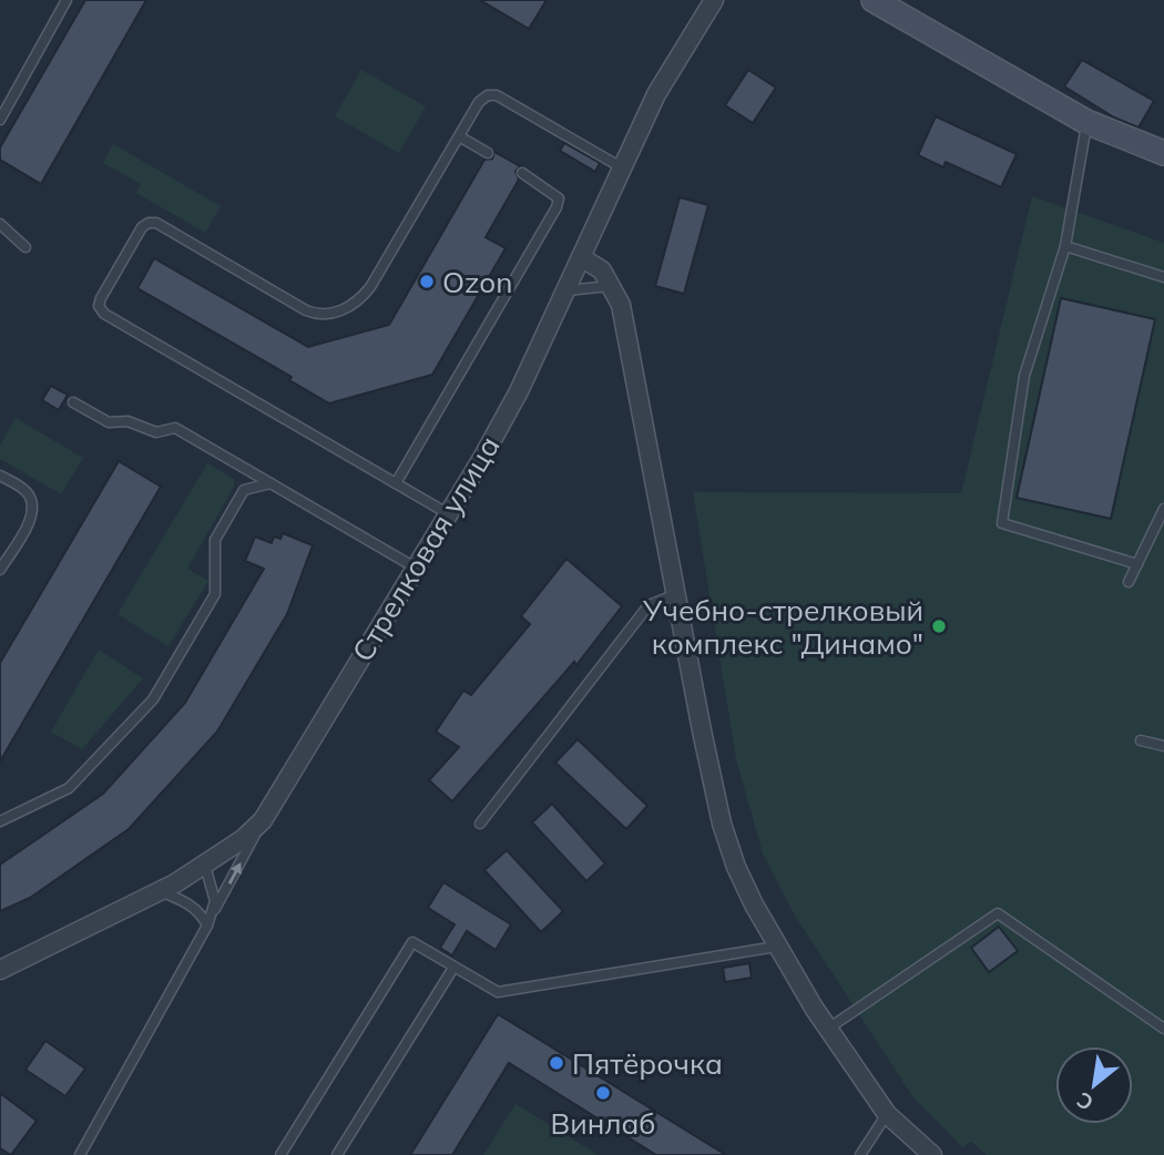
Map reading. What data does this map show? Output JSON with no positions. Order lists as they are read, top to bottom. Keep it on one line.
{"streets":{"street":["Стрелковая улица"]},"places":["Ozon","Учебно-стрелковый комплекс \"Динамо\"","Пятёрочка","Винлаб"],"north":"bottom left"}
